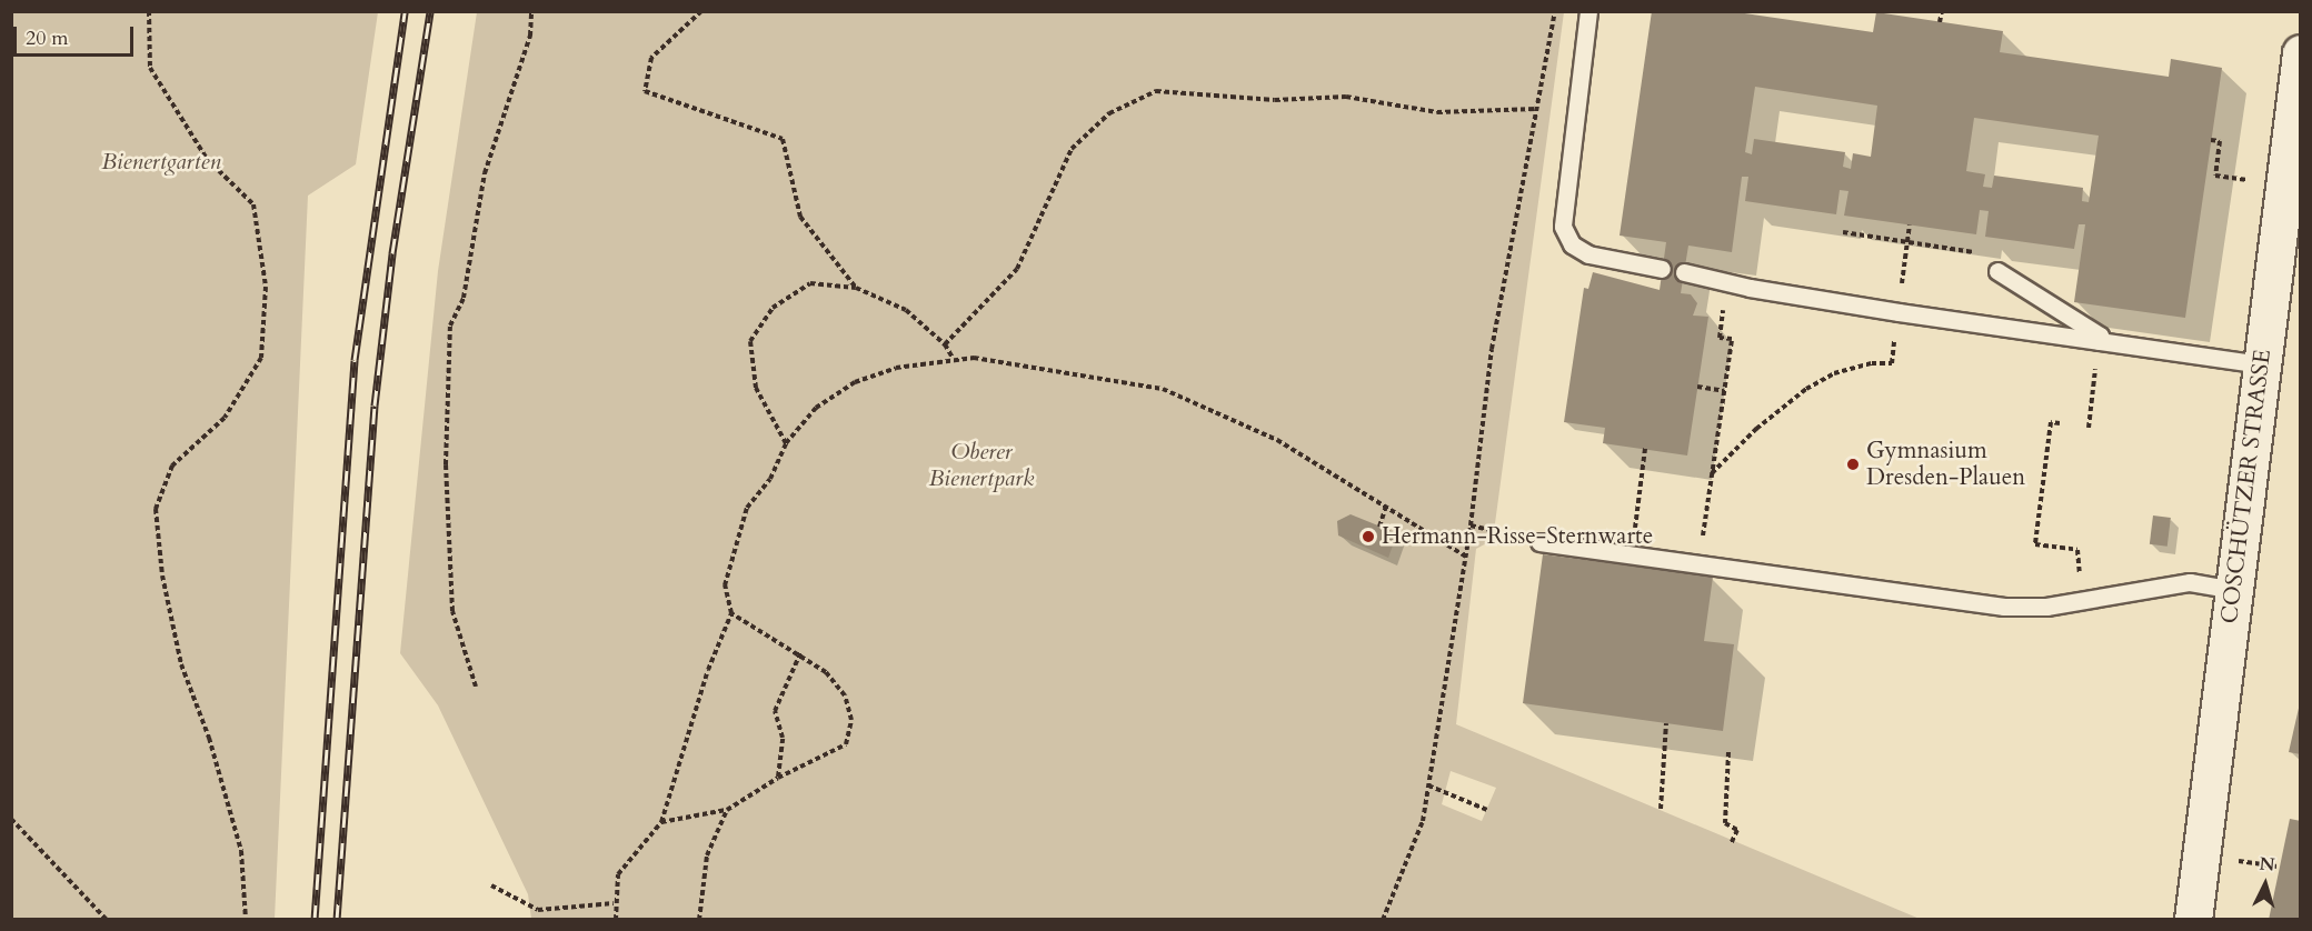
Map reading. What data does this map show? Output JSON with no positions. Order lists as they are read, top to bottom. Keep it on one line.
{"streets":{"street":["COSCHÜTZER STRASSE"]},"parks":["Bienertgarten","Oberer Bienertpark"],"places":["Gymnasium Dresden-Plauen","Hermann-Risse-Sternwarte"],"scale_bar":"20 m","north":"top"}
